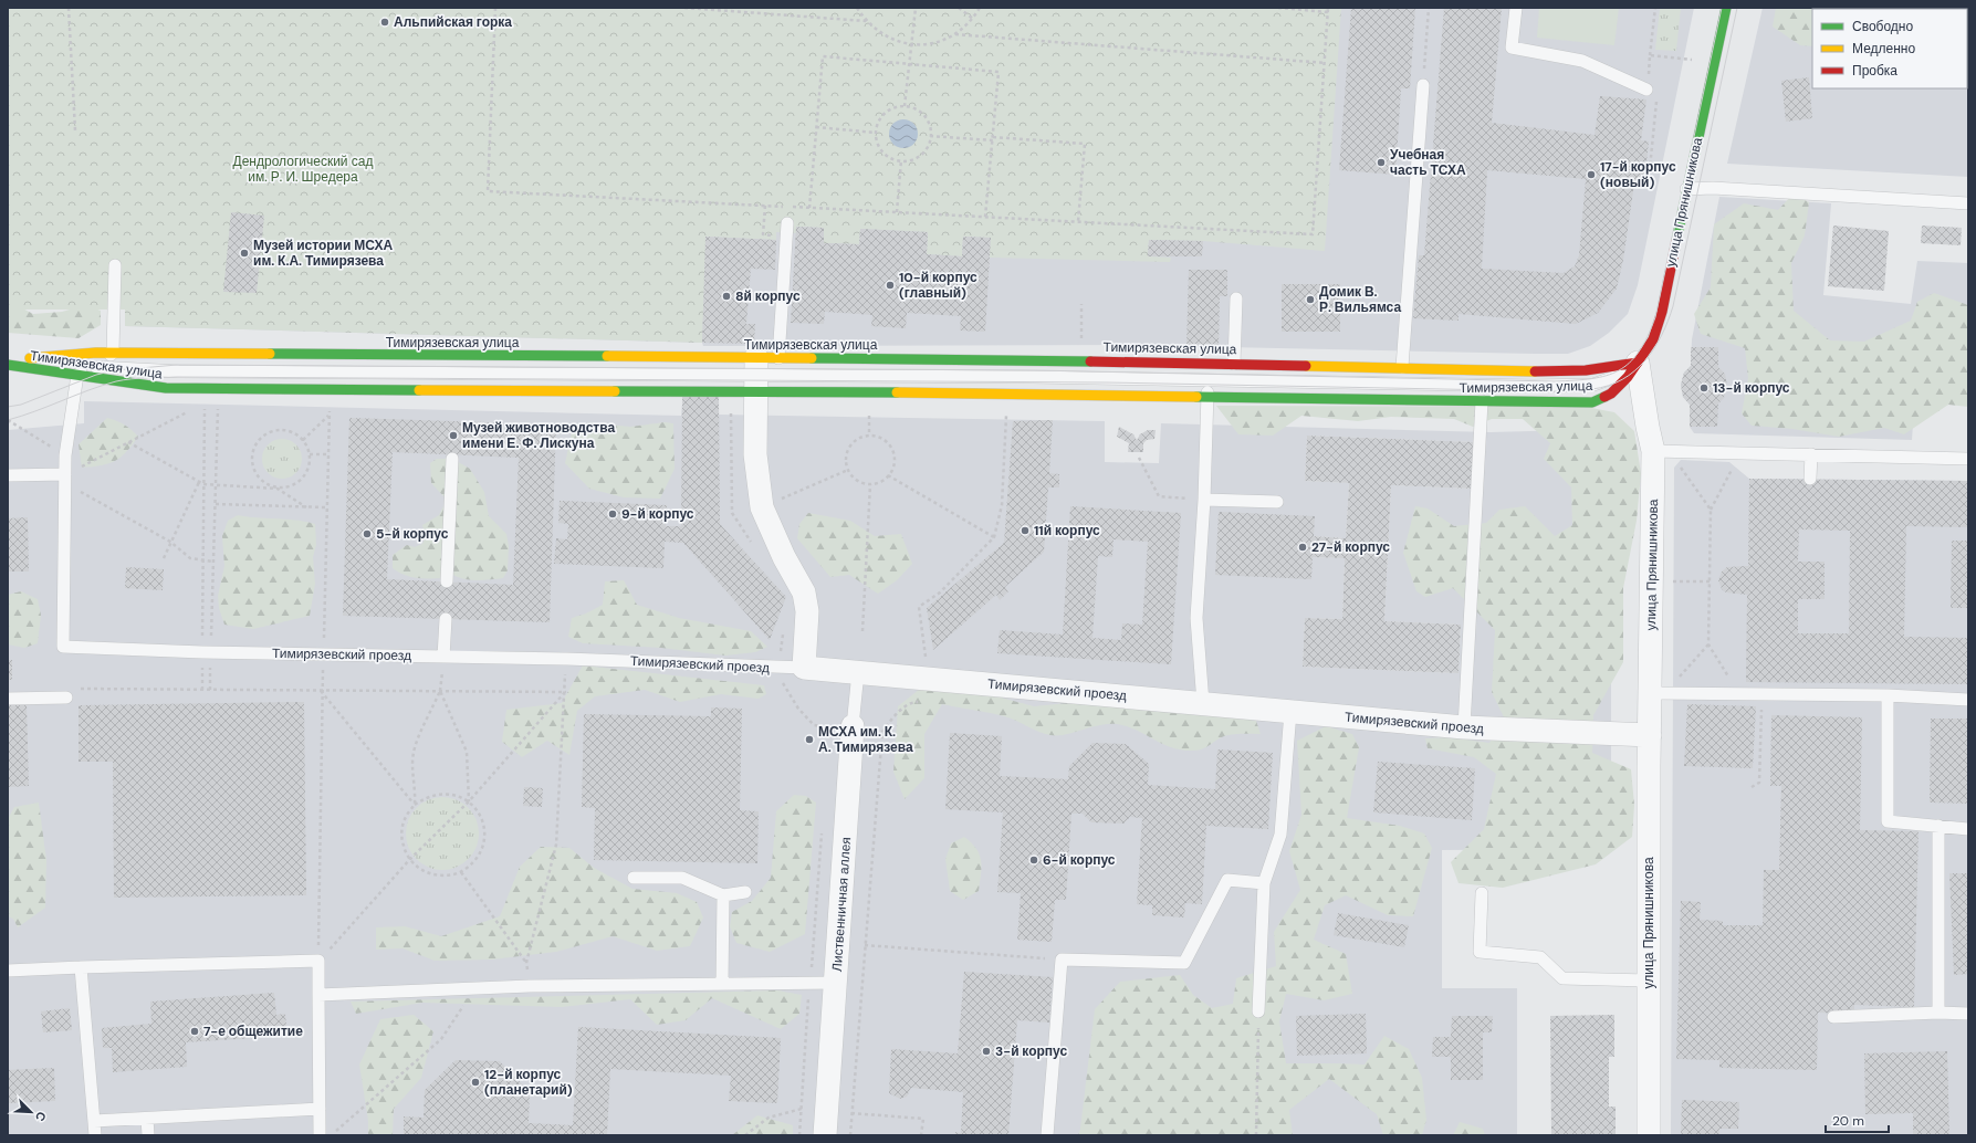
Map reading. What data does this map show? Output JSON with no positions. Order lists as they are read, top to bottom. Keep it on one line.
{"streets":{"main road":["улица Прянишникова","Тимирязевская улица"],"street":["Тимирязевский проезд","Лиственничная аллея"]},"crossings":[["улица Прянишникова","Тимирязевская улица"],["улица Прянишникова","Тимирязевский проезд"],["Тимирязевская улица","Тимирязевский проезд"],["Тимирязевский проезд","Лиственничная аллея"]],"parks":["Дендрологический сад им. Р. И. Шредера"],"places":["Альпийская горка","Учебная часть ТСХА","17-й корпус (новый)","Музей истории МСХА им. К.А. Тимирязева","10-й корпус (главный)","8й корпус","Домик В. Р. Вильямса","13-й корпус","Музей животноводства имени Е. Ф. Лискуна","9-й корпус","11й корпус","5-й корпус","27-й корпус","МСХА им. К. А. Тимирязева","6-й корпус","7-е общежитие","3-й корпус","12-й корпус (планетарий)"],"legend":["Свободно","Медленно","Пробка"],"scale_bar":"20 m","north":"bottom right"}
